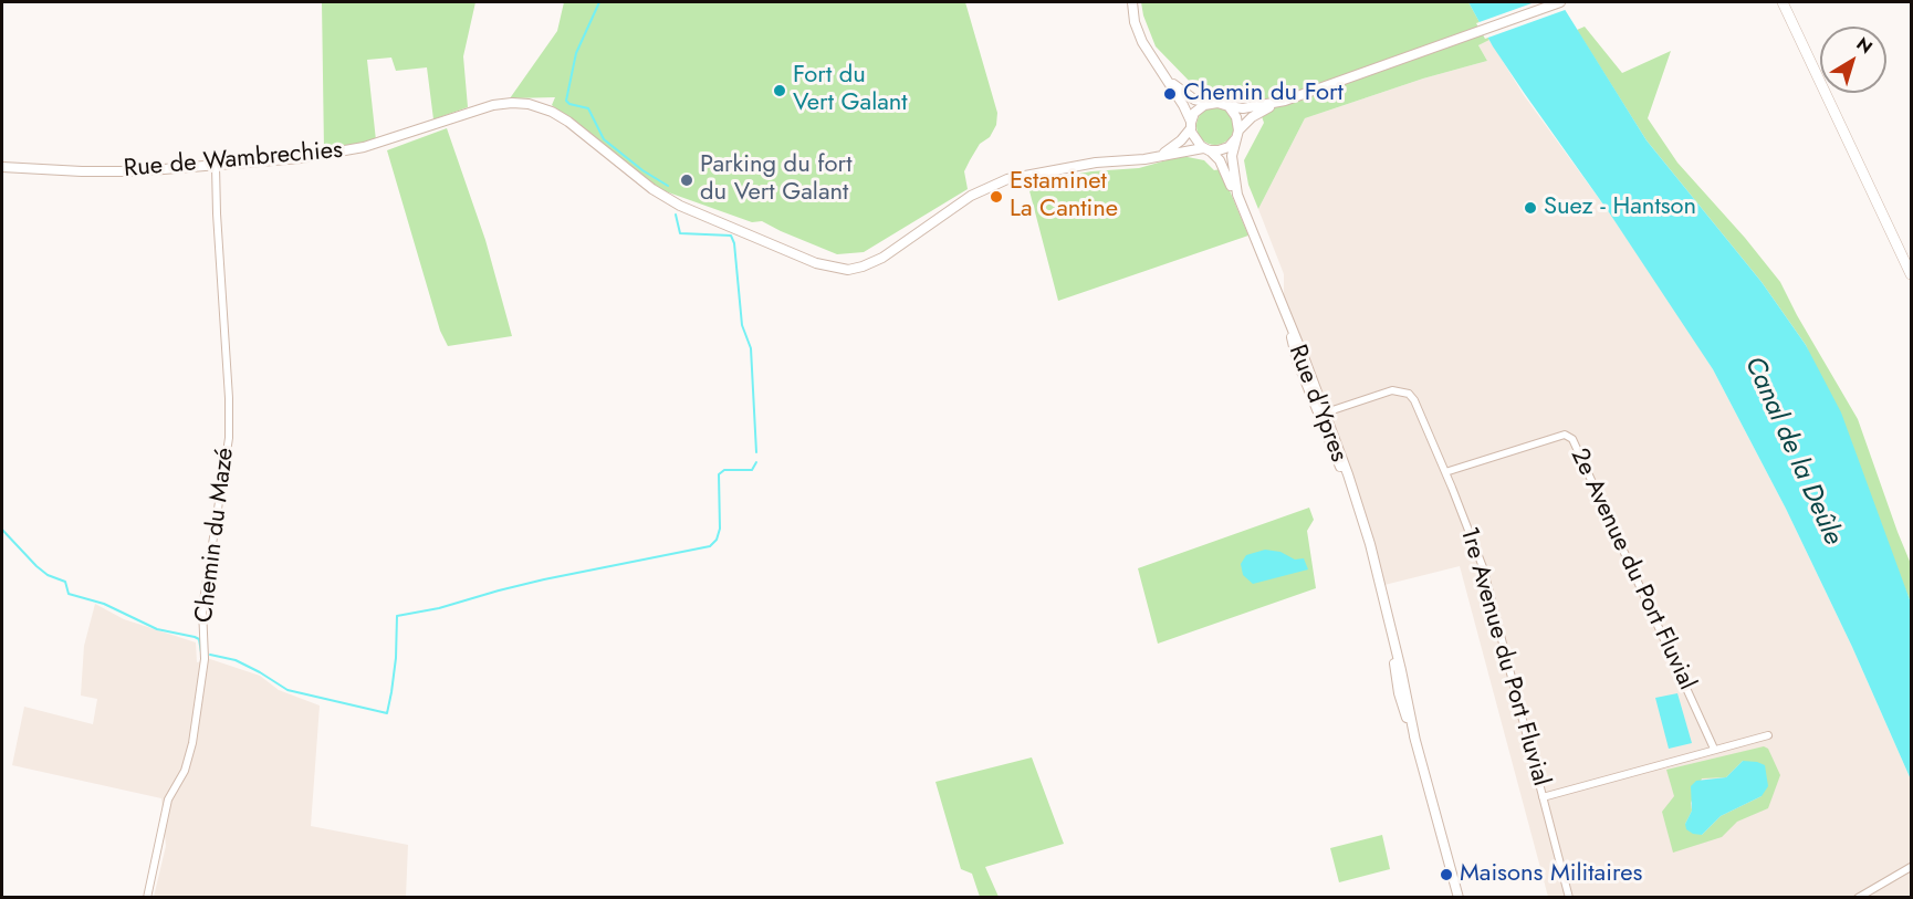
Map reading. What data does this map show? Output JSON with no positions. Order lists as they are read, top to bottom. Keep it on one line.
{"streets":{"main road":["Rue de Wambrechies","Rue d'Ypres"],"street":["Chemin du Mazé","2e Avenue du Port Fluvial","1re Avenue du Port Fluvial"]},"crossings":[["Rue de Wambrechies","Rue d'Ypres"],["Rue de Wambrechies","Chemin du Mazé"],["Rue d'Ypres","1re Avenue du Port Fluvial"],["2e Avenue du Port Fluvial","1re Avenue du Port Fluvial"]],"water":["Canal de la Deûle"],"places":["Fort du Vert Galant","Chemin du Fort","Parking du fort du Vert Galant","Estaminet La Cantine","Suez - Hantson","Maisons Militaires"],"north":"top right"}
